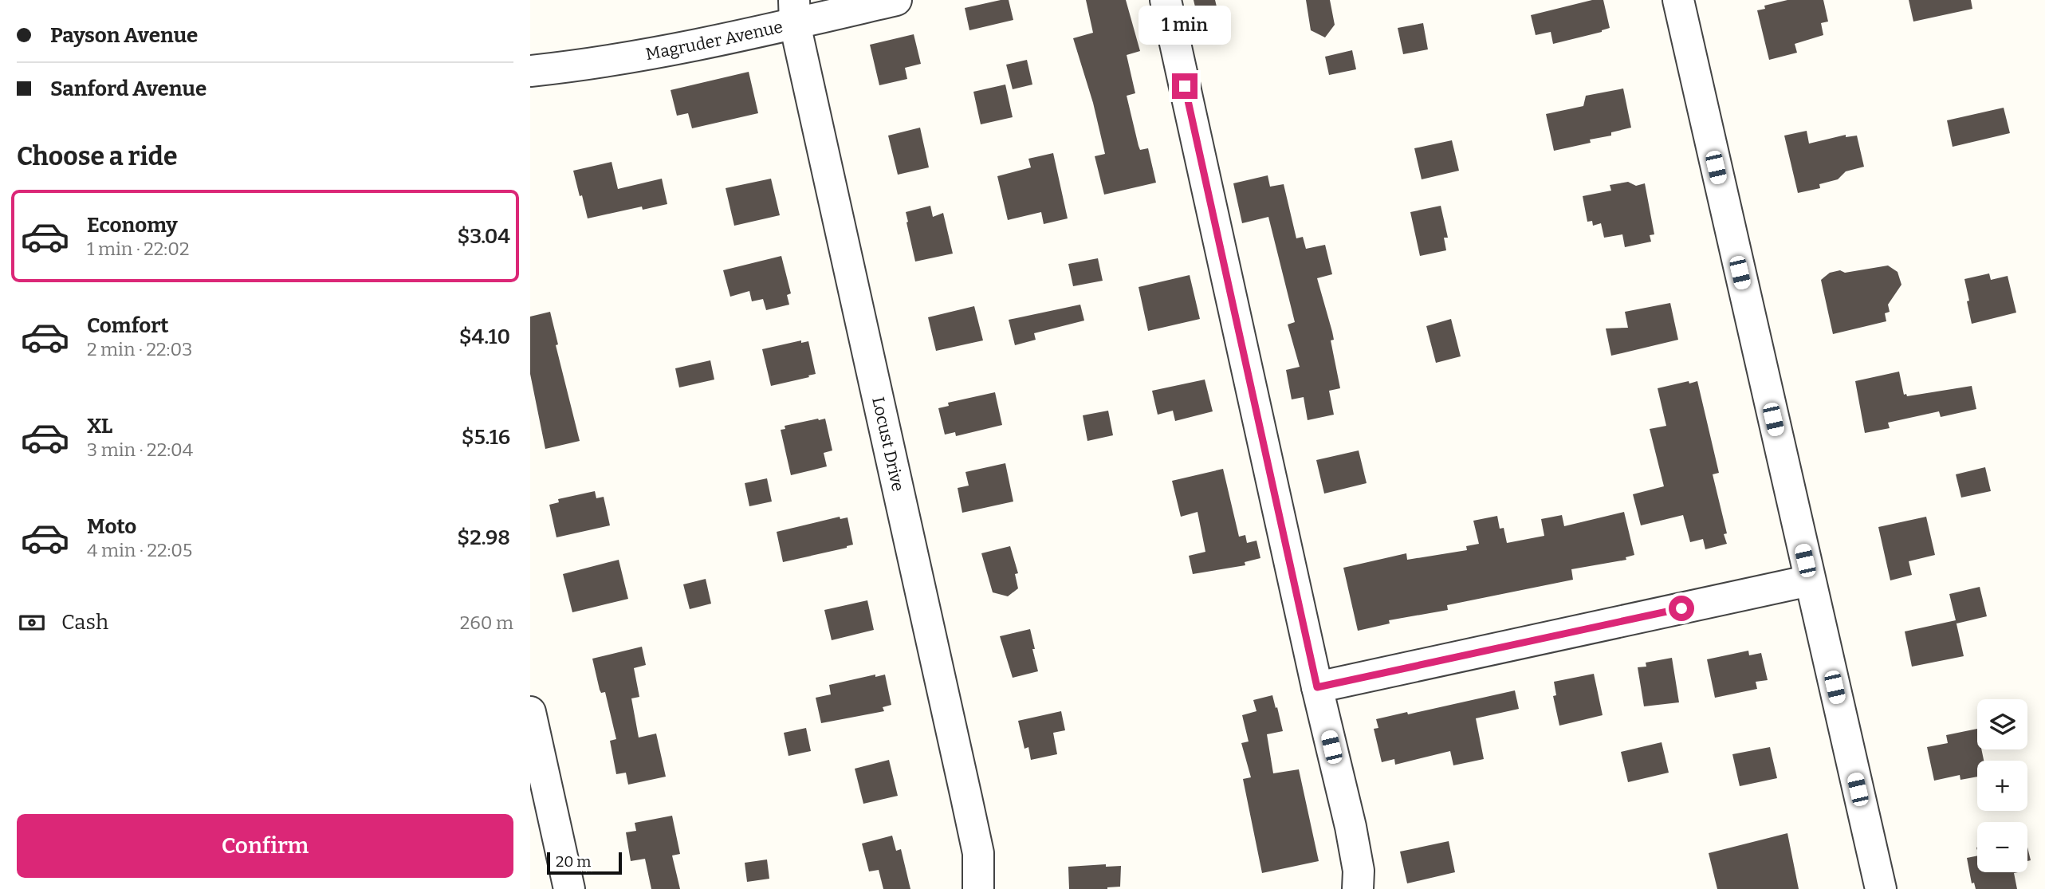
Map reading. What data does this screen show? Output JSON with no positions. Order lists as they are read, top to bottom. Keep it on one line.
{"streets":{"street":["Magruder Avenue","Locust Drive"]},"crossings":[["Magruder Avenue","Locust Drive"]],"scale_bar":"20 m","page":{"banner":["Payson Avenue","Sanford Avenue"],"bubble":"1 min","heading":"Choose a ride","list":[{"name":"Economy","note":"1 min · 22:02","value":"$3.04"},{"name":"Comfort","note":"2 min · 22:03","value":"$4.10"},{"name":"XL","note":"3 min · 22:04","value":"$5.16"},{"name":"Moto","note":"4 min · 22:05","value":"$2.98"}],"pay":["Cash","260 m"],"map_buttons":["+","−"],"buttons":"Confirm","scale":"20 m"}}
